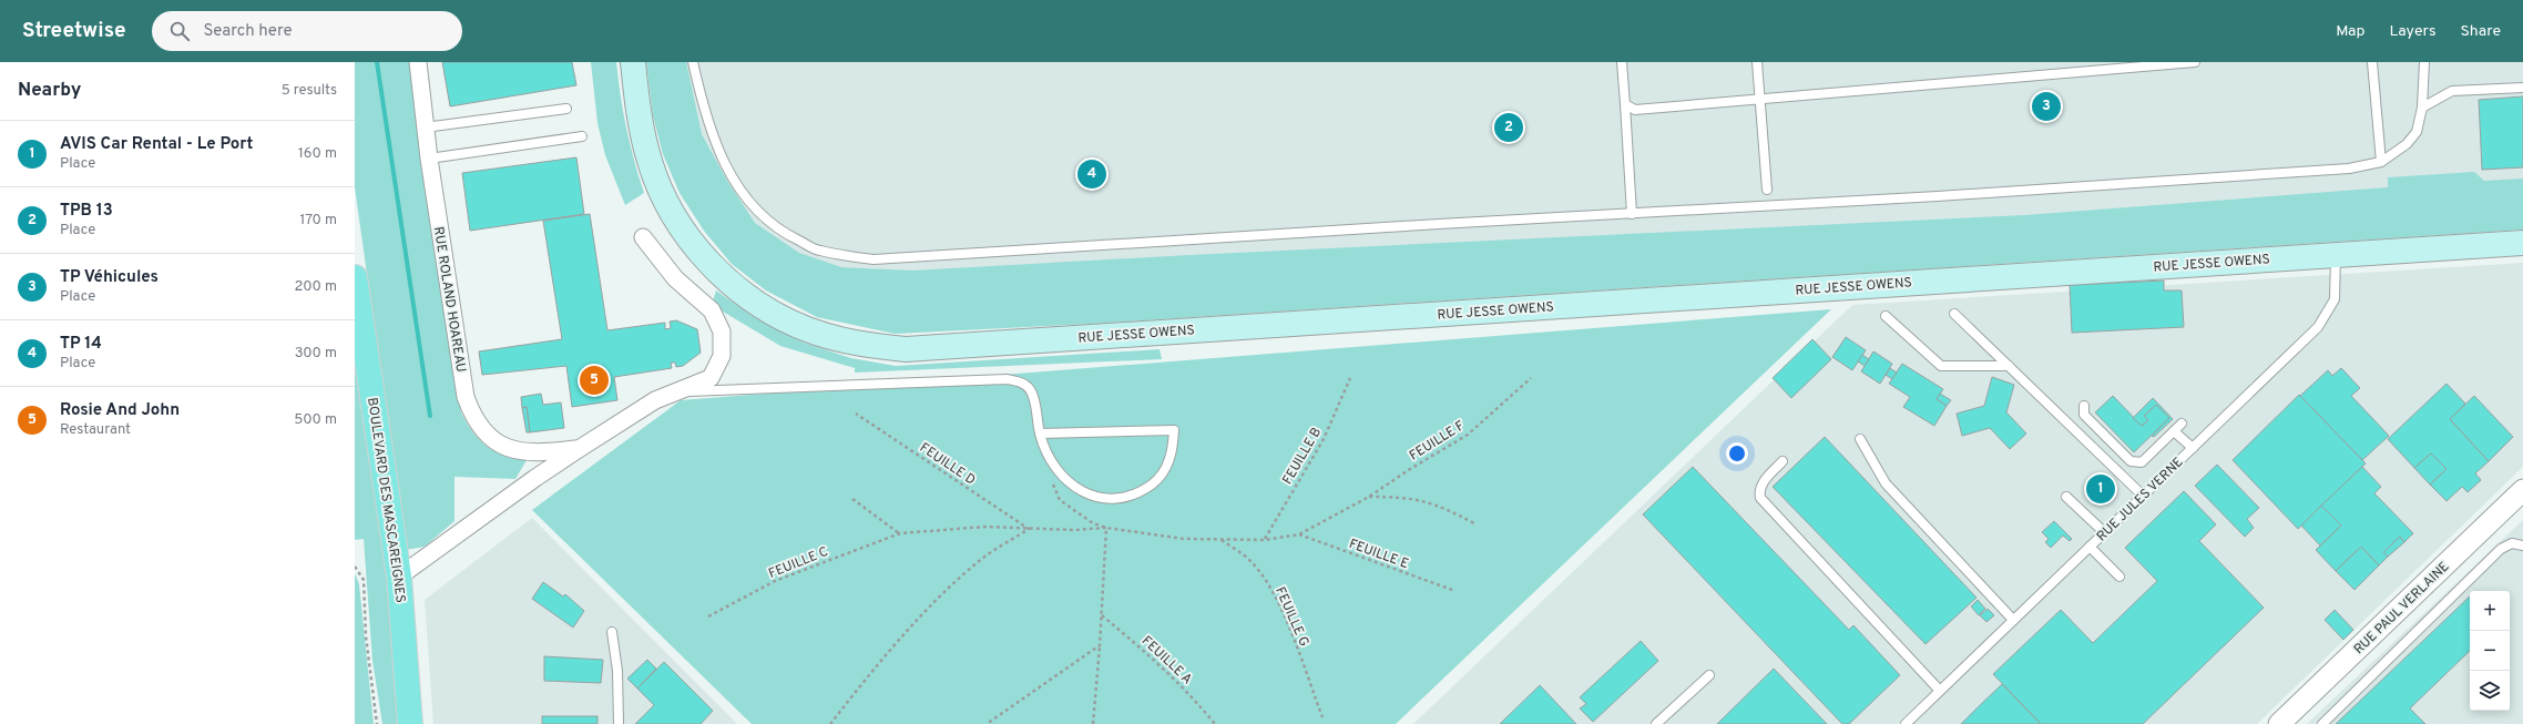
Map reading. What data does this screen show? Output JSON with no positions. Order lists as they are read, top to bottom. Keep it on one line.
{"streets":{"main road":["RUE JESSE OWENS","BOULEVARD DES MASCAREIGNES"],"street":["RUE ROLAND HOAREAU","RUE PAUL VERLAINE"],"lane":["RUE JULES VERNE"],"path":["FEUILLE F","FEUILLE B","FEUILLE D","FEUILLE E","FEUILLE C","FEUILLE G","FEUILLE A"]},"crossings":[["RUE JESSE OWENS","RUE JULES VERNE"],["FEUILLE F","FEUILLE E"],["FEUILLE D","FEUILLE C"]],"page":{"header":"Streetwise","search":"Search here","nav":["Map","Layers","Share"],"heading":["Nearby","5 results"],"pins":["3","2","4","5","1"],"list":[{"mark":"1","name":"AVIS Car Rental - Le Port","note":"Place","value":"160 m"},{"mark":"2","name":"TPB 13","note":"Place","value":"170 m"},{"mark":"3","name":"TP Véhicules","note":"Place","value":"200 m"},{"mark":"4","name":"TP 14","note":"Place","value":"300 m"},{"mark":"5","name":"Rosie And John","note":"Restaurant","value":"500 m"}],"map_buttons":["+","−"]}}
